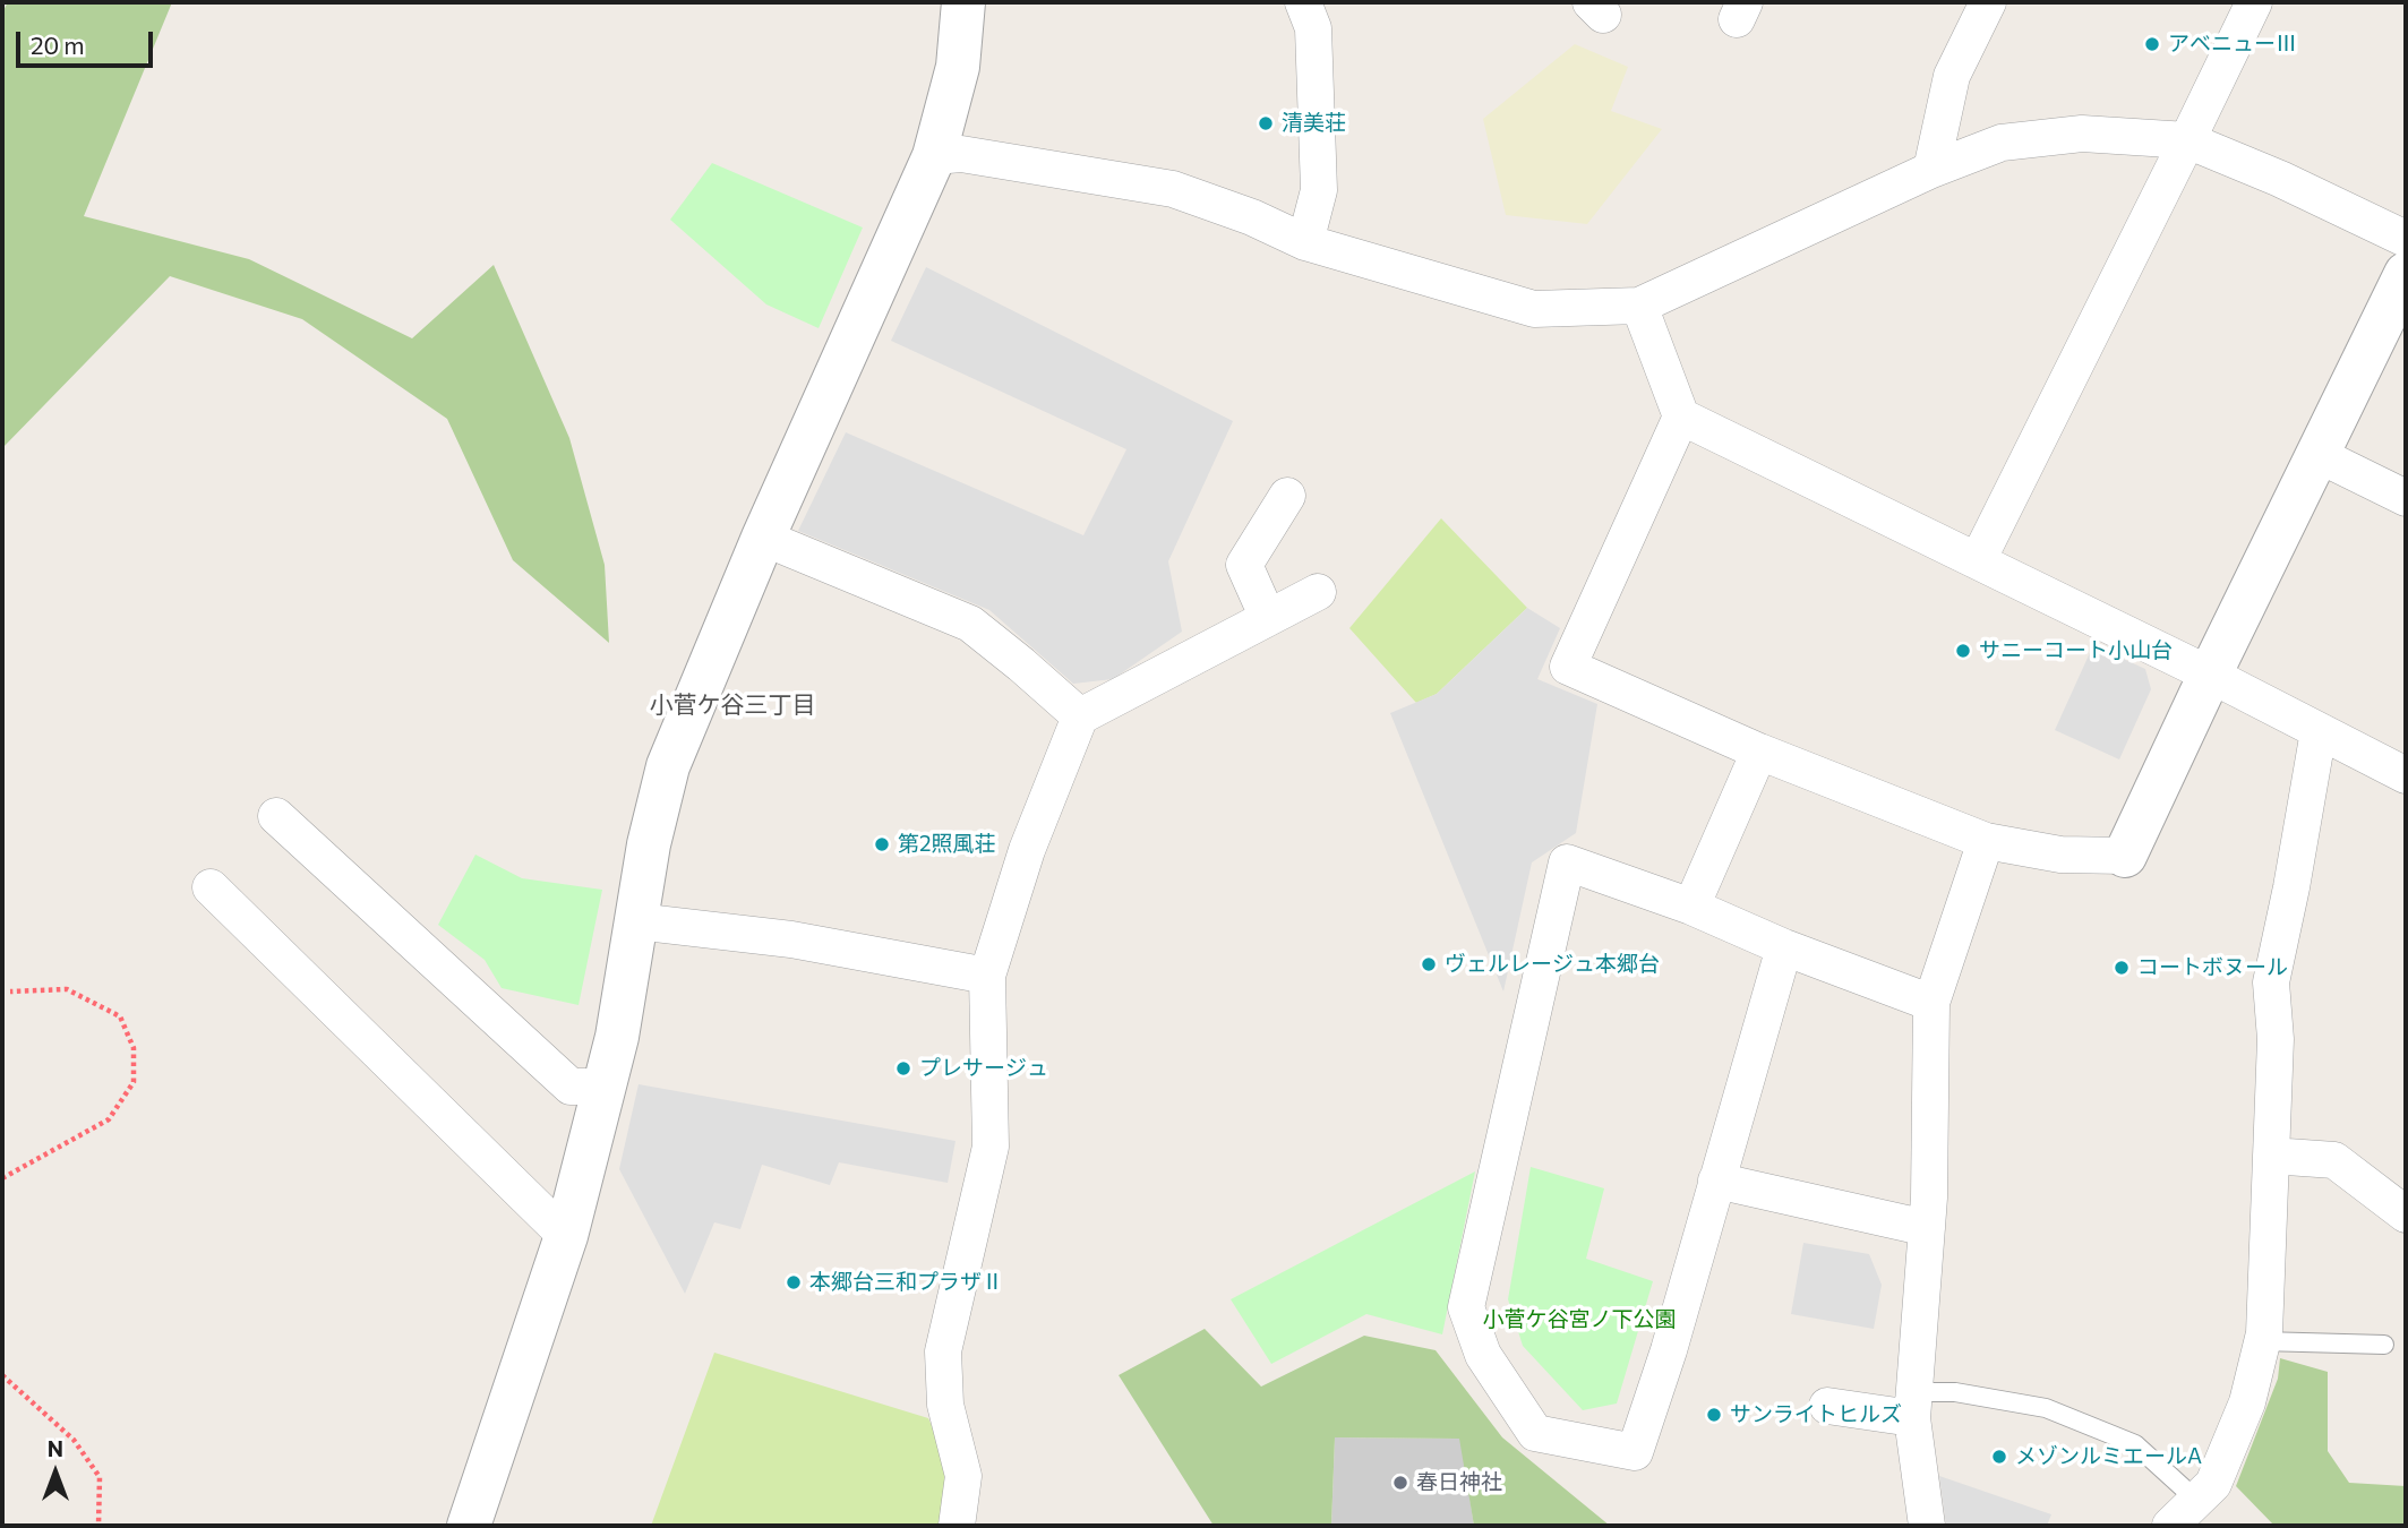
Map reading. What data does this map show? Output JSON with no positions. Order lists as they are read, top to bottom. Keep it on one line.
{"districts":["小菅ケ谷三丁目"],"parks":["小菅ケ谷宮ノ下公園"],"places":["アベニューⅢ","清美荘","サニーコート小山台","第2照風荘","ヴェルレージュ本郷台","コートボヌール","プレサージュ","本郷台三和プラザⅡ","サンライトヒルズ","メゾンルミエールA","春日神社"],"scale_bar":"20 m","north":"top"}
